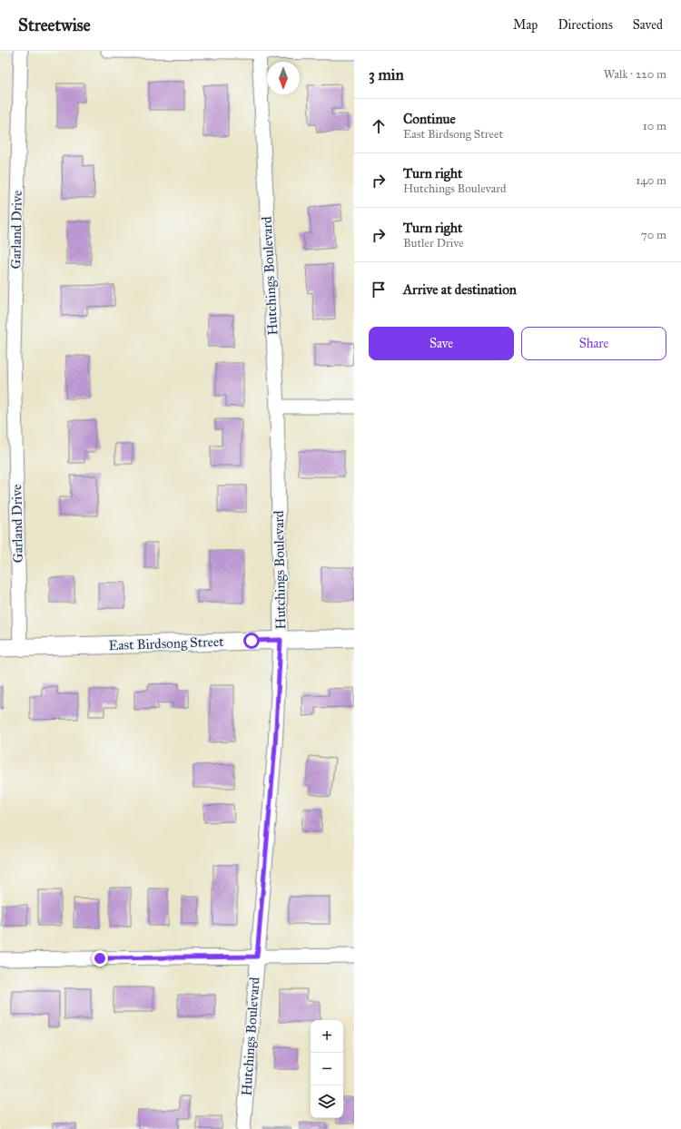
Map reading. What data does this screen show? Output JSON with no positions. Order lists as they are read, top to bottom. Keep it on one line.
{"streets":{"street":["Garland Drive","Hutchings Boulevard","East Birdsong Street"]},"crossings":[["Garland Drive","East Birdsong Street"],["Hutchings Boulevard","East Birdsong Street"]],"north":"bottom","page":{"header":"Streetwise","nav":["Map","Directions","Saved"],"heading":["3 min","Walk · 220 m"],"list":[["Continue","East Birdsong Street","10 m"],["Turn right","Hutchings Boulevard","140 m"],["Turn right","Butler Drive","70 m"],"Arrive at destination"],"buttons":["Save","Share"],"map_buttons":["+","−"]}}
